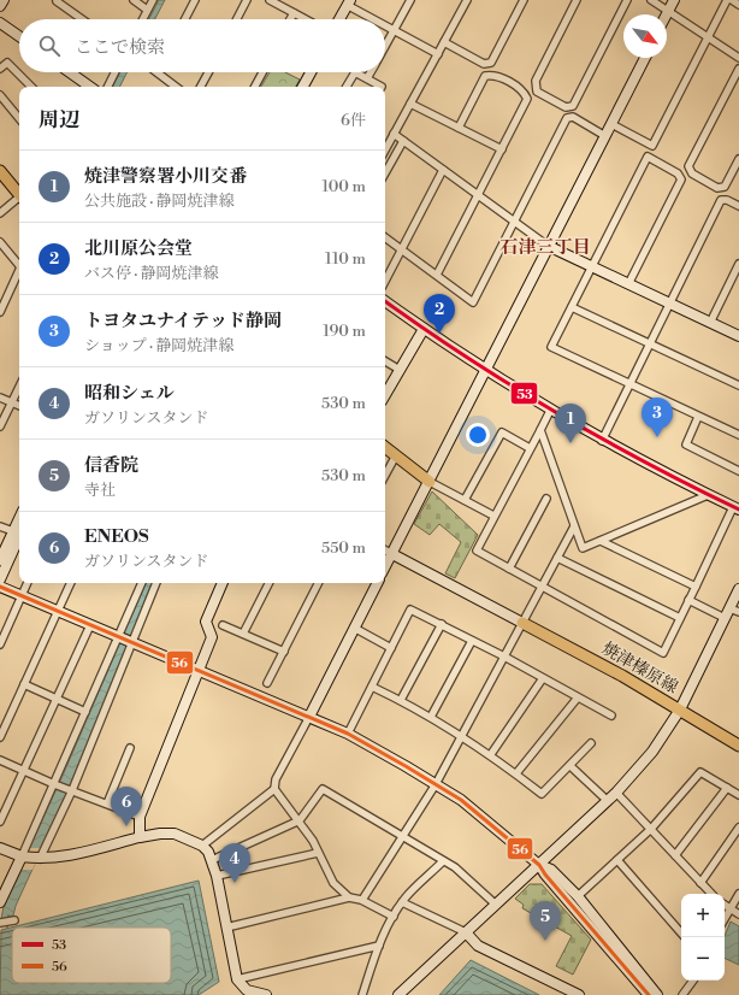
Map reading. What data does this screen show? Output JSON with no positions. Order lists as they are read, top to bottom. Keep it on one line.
{"streets":{"main road":["焼津榛原線"]},"districts":["石津三丁目"],"lines":["transit line 53","transit line 56"],"legend":["53","56"],"north":"bottom right","page":{"search":"ここで検索","heading":["周辺","6件"],"list":[{"mark":"1","name":"焼津警察署小川交番","note":"公共施設 · 静岡焼津線","value":"100 m"},{"mark":"2","name":"北川原公会堂","note":"バス停 · 静岡焼津線","value":"110 m"},{"mark":"3","name":"トヨタユナイテッド静岡","note":"ショップ · 静岡焼津線","value":"190 m"},{"mark":"4","name":"昭和シェル","note":"ガソリンスタンド","value":"530 m"},{"mark":"5","name":"信香院","note":"寺社","value":"530 m"},{"mark":"6","name":"ENEOS","note":"ガソリンスタンド","value":"550 m"}],"pins":["2","3","1","6","4","5"],"map_buttons":["+","−"]}}
